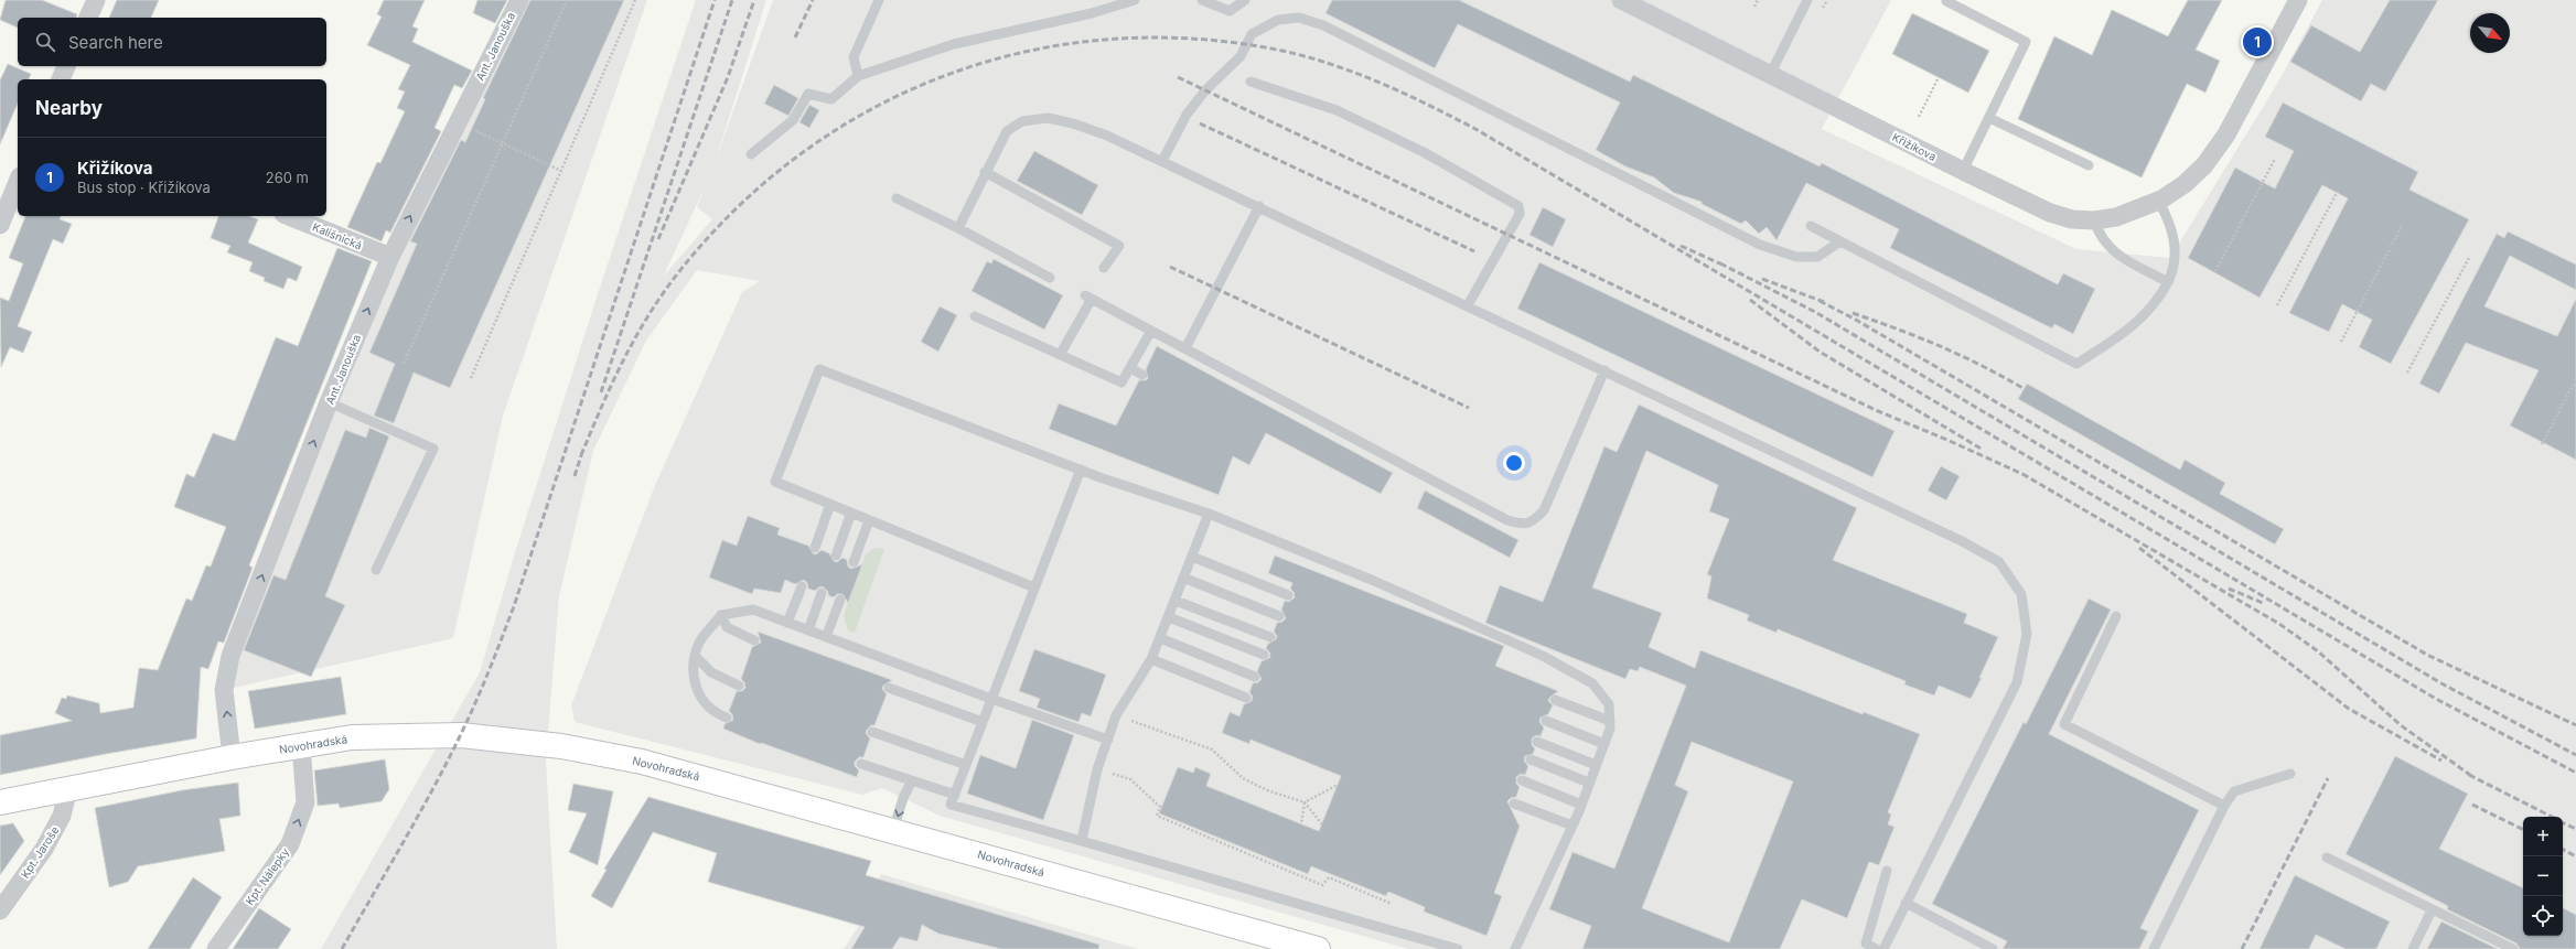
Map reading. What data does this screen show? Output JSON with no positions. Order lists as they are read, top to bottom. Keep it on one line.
{"streets":{"main road":["Novohradská"],"street":["Ant. Janouška","Křižíkova","Kališnická","Kpt. Jaroše","Kpt. Nálepky"]},"crossings":[["Ant. Janouška","Kališnická"],["Ant. Janouška","Novohradská"],["Novohradská","Kpt. Jaroše"],["Novohradská","Kpt. Nálepky"]],"one_way":["Ant. Janouška","Kpt. Nálepky"],"north":"bottom right","page":{"search":"Search here","pins":"1","heading":"Nearby","list":[{"mark":"1","name":"Křižíkova","note":"Bus stop · Křižíkova","value":"260 m"}],"map_buttons":["+","−"]}}
